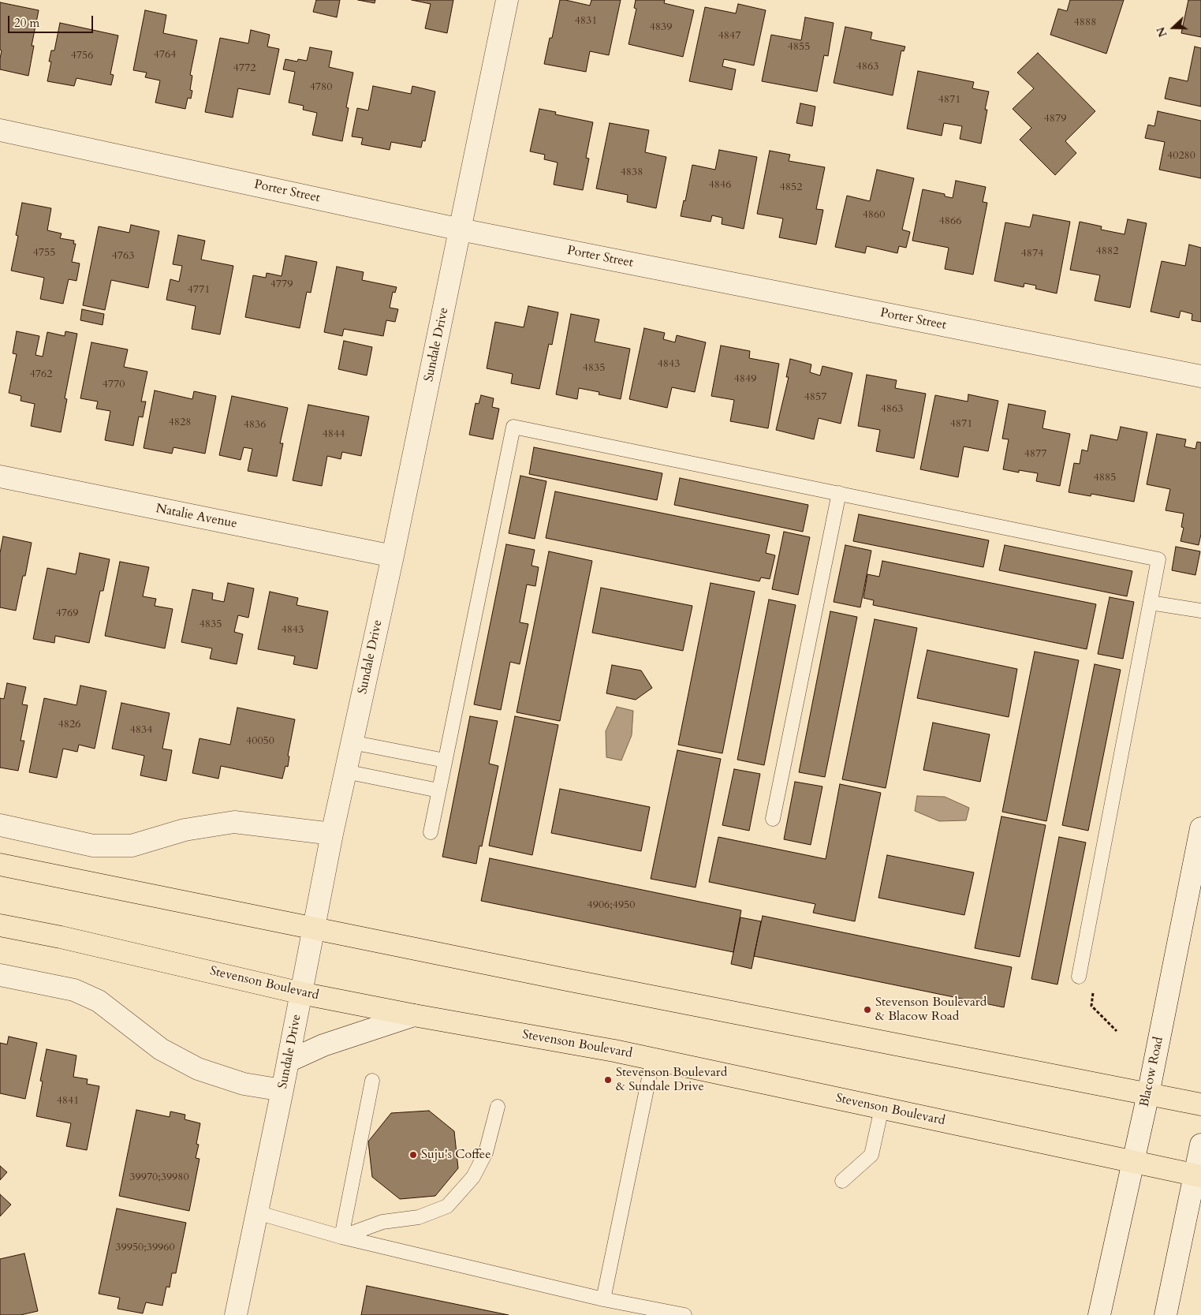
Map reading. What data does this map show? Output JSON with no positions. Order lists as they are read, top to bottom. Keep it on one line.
{"streets":{"main road":["Stevenson Boulevard"],"street":["Porter Street","Sundale Drive","Natalie Avenue","Blacow Road"]},"crossings":[["Porter Street","Sundale Drive"],["Sundale Drive","Natalie Avenue"],["Sundale Drive","Stevenson Boulevard"],["Stevenson Boulevard","Blacow Road"]],"places":["Stevenson Boulevard & Blacow Road","Stevenson Boulevard & Sundale Drive","Suju's Coffee"],"house_numbers":["4831","4888","4839","4847","4855","4764","4756","4863","4772","4780","4871","4879","40280","4838","4846","4852","4860","4866","4882","4755","4874","4763","4779","4771","4843","4835","4762","4849","4770","4857","4863","4828","4871","4836","4844","4877","4885","4769","4835","4843","4826","4834","40050","4906;4950","4841","39970;39980","39950;39960"],"scale_bar":"20 m","north":"left"}
